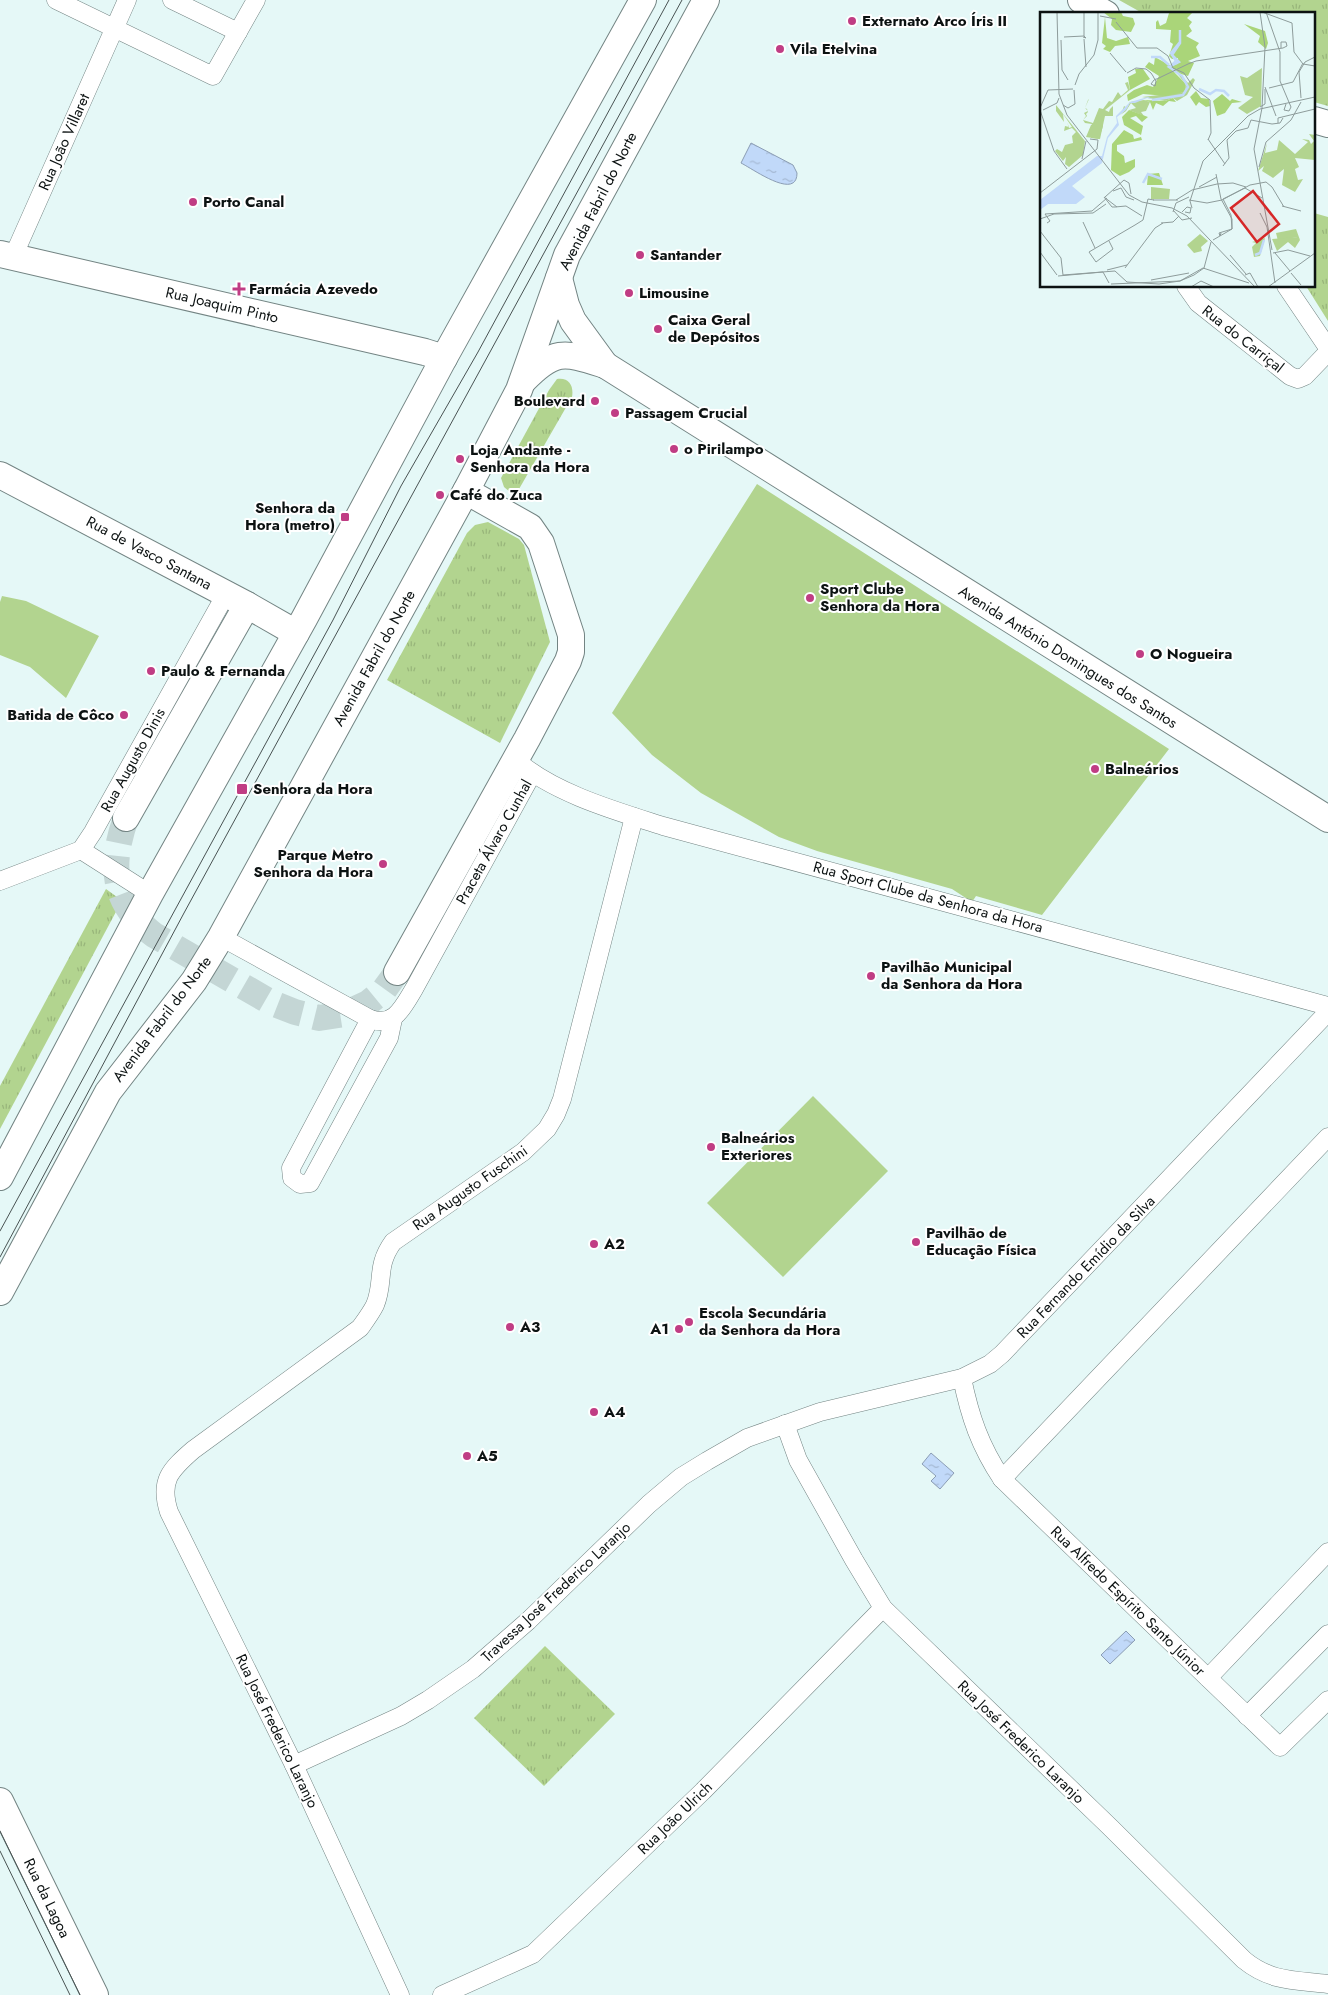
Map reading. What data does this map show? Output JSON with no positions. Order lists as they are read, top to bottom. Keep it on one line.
{"streets":{"street":["Rua João Villaret","Avenida Fabril do Norte","Rua Joaquim Pinto","Rua do Carriçal","Rua de Vasco Santana","Avenida António Domingues dos Santos","Rua Augusto Dinis","Praceta Álvaro Cunhal","Rua Sport Clube da Senhora da Hora","Rua Augusto Fuschini","Rua Fernando Emídio da Silva","Travessa José Frederico Laranjo","Rua Alfredo Espírito Santo Júnior","Rua José Frederico Laranjo","Rua João Ulrich","Rua da Lagoa"]},"crossings":[["Rua João Villaret","Rua Joaquim Pinto"],["Avenida Fabril do Norte","Praceta Álvaro Cunhal"],["Rua de Vasco Santana","Rua Augusto Dinis"],["Praceta Álvaro Cunhal","Rua Sport Clube da Senhora da Hora"],["Rua Sport Clube da Senhora da Hora","Rua Augusto Fuschini"],["Rua Augusto Fuschini","Rua José Frederico Laranjo"],["Rua Fernando Emídio da Silva","Travessa José Frederico Laranjo"],["Rua Fernando Emídio da Silva","Rua Alfredo Espírito Santo Júnior"],["Rua Fernando Emídio da Silva","Rua José Frederico Laranjo"],["Travessa José Frederico Laranjo","Rua José Frederico Laranjo"],["Rua José Frederico Laranjo","Rua João Ulrich"]],"places":{"other":["Externato Arco Íris II","Vila Etelvina","Porto Canal","Santander","Limousine","Caixa Geral de Depósitos","Boulevard","Passagem Crucial","o Pirilampo","Loja Andante - Senhora da Hora","Café do Zuca","Sport Clube Senhora da Hora","O Nogueira","Paulo & Fernanda","Batida de Côco","Balneários","Parque Metro Senhora da Hora","Pavilhão Municipal da Senhora da Hora","Balneários Exteriores","Pavilhão de Educação Física","A2","Escola Secundária da Senhora da Hora","A3","A1","A4","A5"],"health":["Farmácia Azevedo"],"transit":["Senhora da Hora (metro)","Senhora da Hora"]}}
